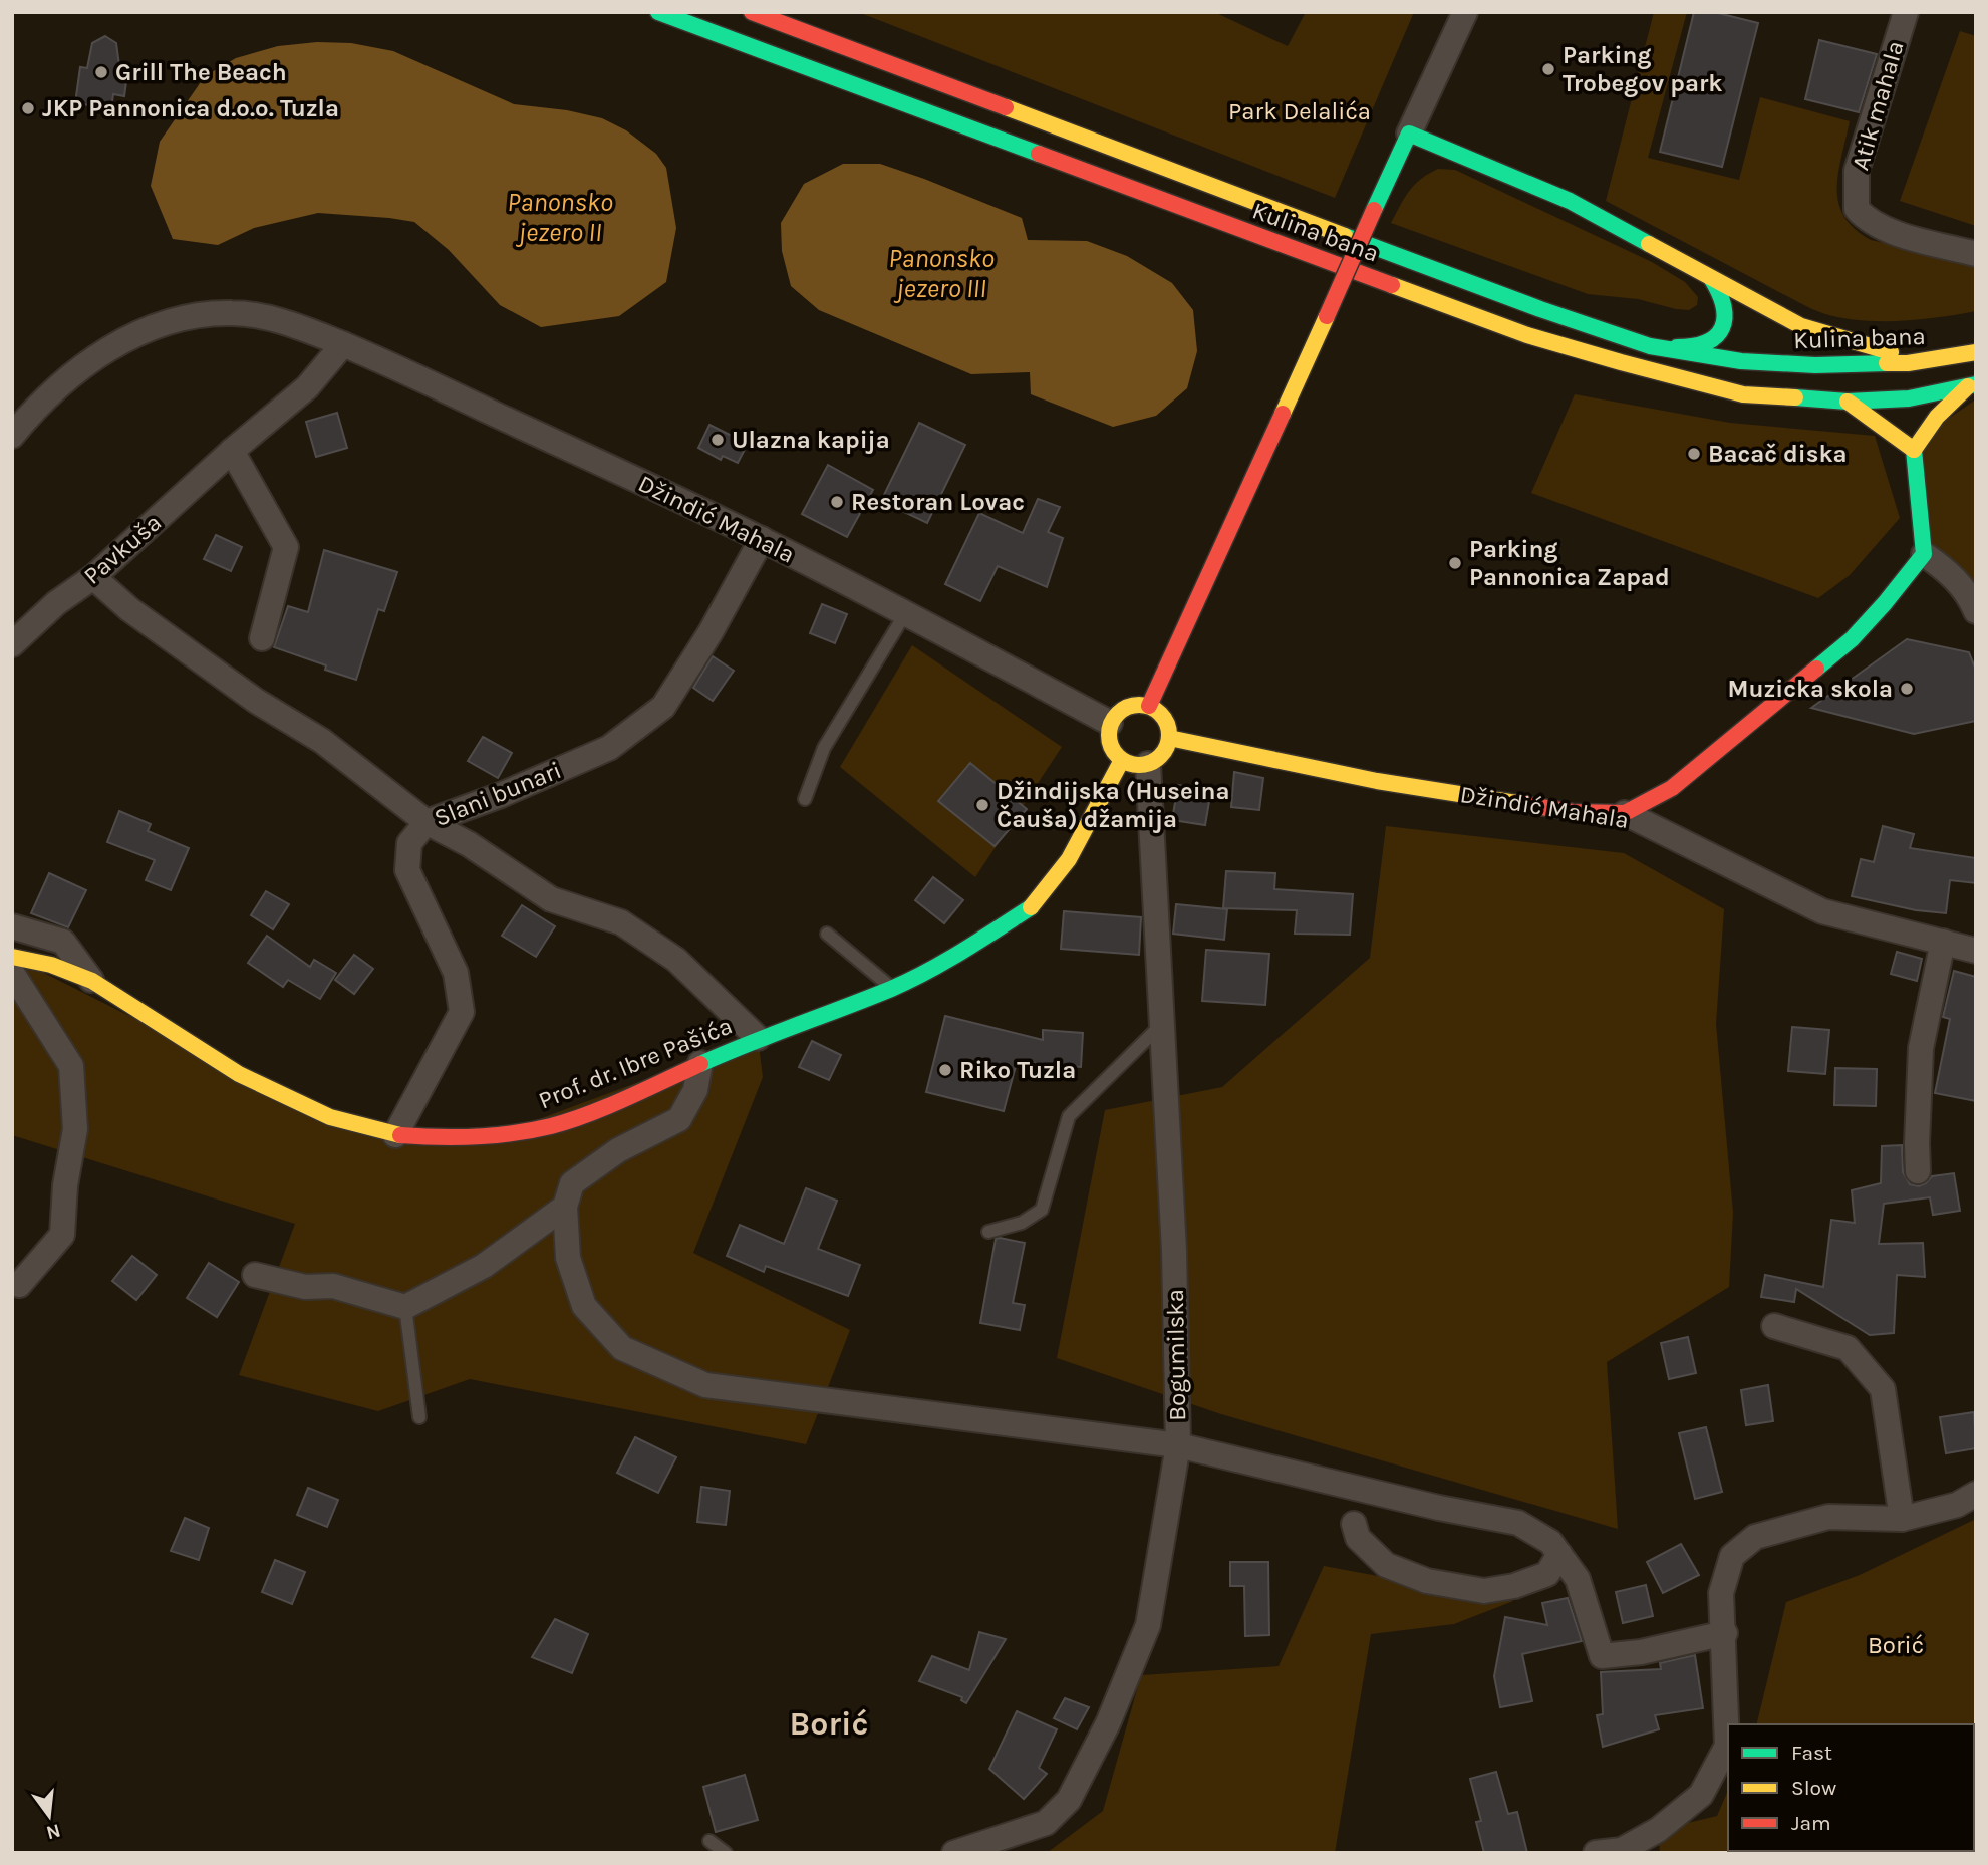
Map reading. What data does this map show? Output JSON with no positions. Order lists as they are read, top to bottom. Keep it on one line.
{"streets":{"street":["Atik mahala","Kulina bana","Džindić Mahala","Pavkuša","Slani bunari","Prof. dr. Ibre Pašića","Bogumilska"]},"crossings":[["Džindić Mahala","Pavkuša"],["Džindić Mahala","Slani bunari"],["Džindić Mahala","Prof. dr. Ibre Pašića"],["Džindić Mahala","Bogumilska"],["Slani bunari","Prof. dr. Ibre Pašića"],["Prof. dr. Ibre Pašića","Bogumilska"]],"districts":["Borić"],"water":["Panonsko jezero II","Panonsko jezero III"],"parks":["Park Delalića","Borić"],"places":["Parking Trobegov park","Grill The Beach","JKP Pannonica d.o.o. Tuzla","Ulazna kapija","Bacač diska","Restoran Lovac","Parking Pannonica Zapad","Muzicka skola","Džindijska (Huseina Čauša) džamija","Riko Tuzla"],"legend":["Fast","Slow","Jam"],"north":"bottom"}
